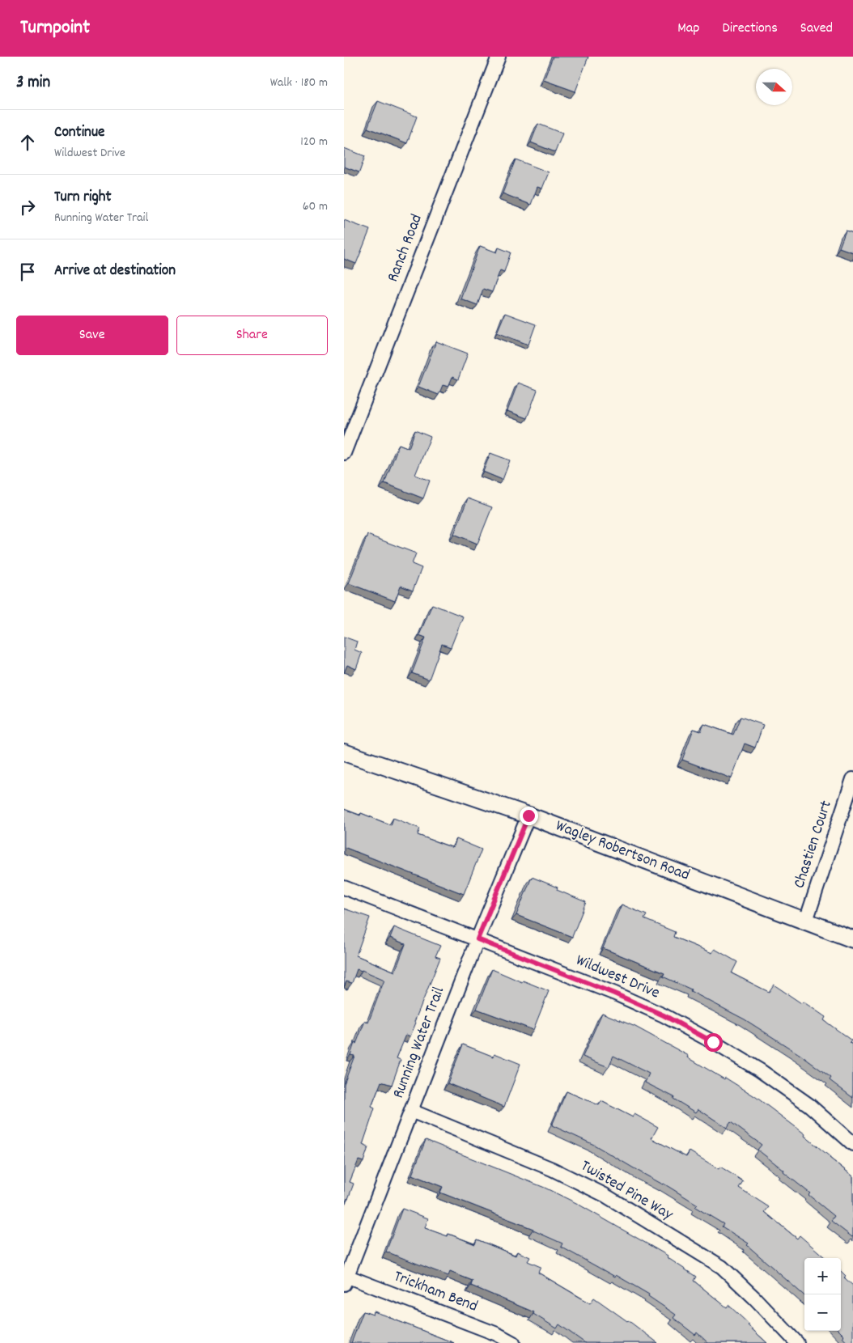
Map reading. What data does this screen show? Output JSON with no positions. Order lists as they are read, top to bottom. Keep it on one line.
{"streets":{"street":["Ranch Road","Chastien Court","Wagley Robertson Road","Wildwest Drive","Running Water Trail","Twisted Pine Way","Trickham Bend"]},"crossings":[["Chastien Court","Wagley Robertson Road"],["Wagley Robertson Road","Running Water Trail"],["Wildwest Drive","Running Water Trail"],["Running Water Trail","Twisted Pine Way"],["Running Water Trail","Trickham Bend"]],"north":"right","page":{"header":"Turnpoint","nav":["Map","Directions","Saved"],"heading":["3 min","Walk · 180 m"],"list":[["Continue","Wildwest Drive","120 m"],["Turn right","Running Water Trail","60 m"],"Arrive at destination"],"buttons":["Save","Share"],"map_buttons":["+","−"]}}
